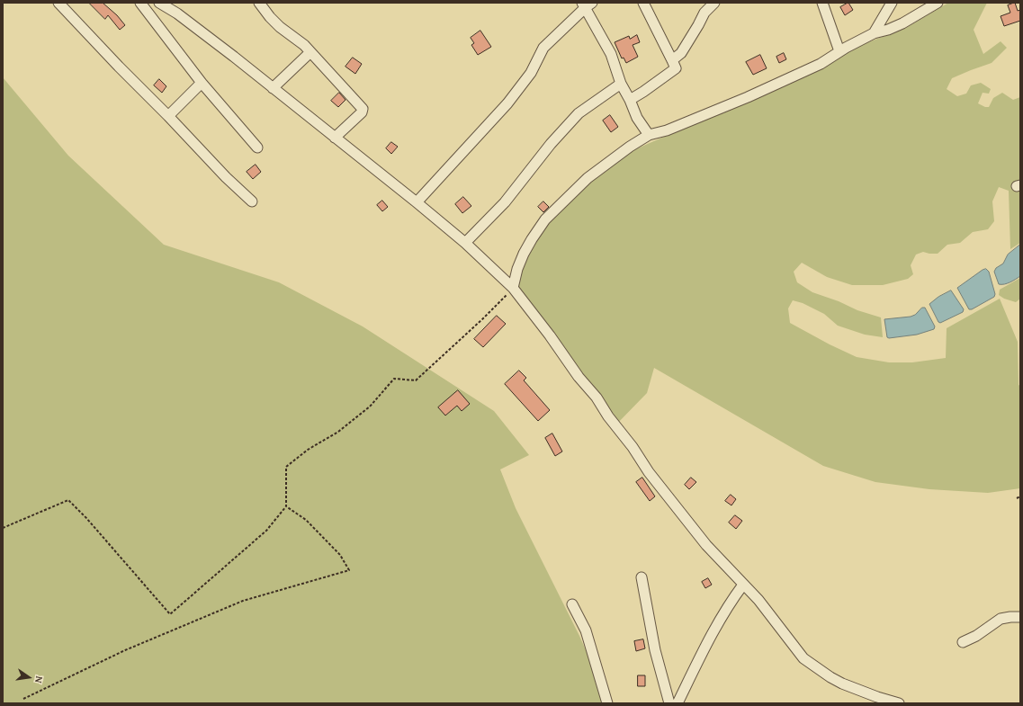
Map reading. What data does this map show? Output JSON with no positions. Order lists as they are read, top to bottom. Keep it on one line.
{"north":"right"}
